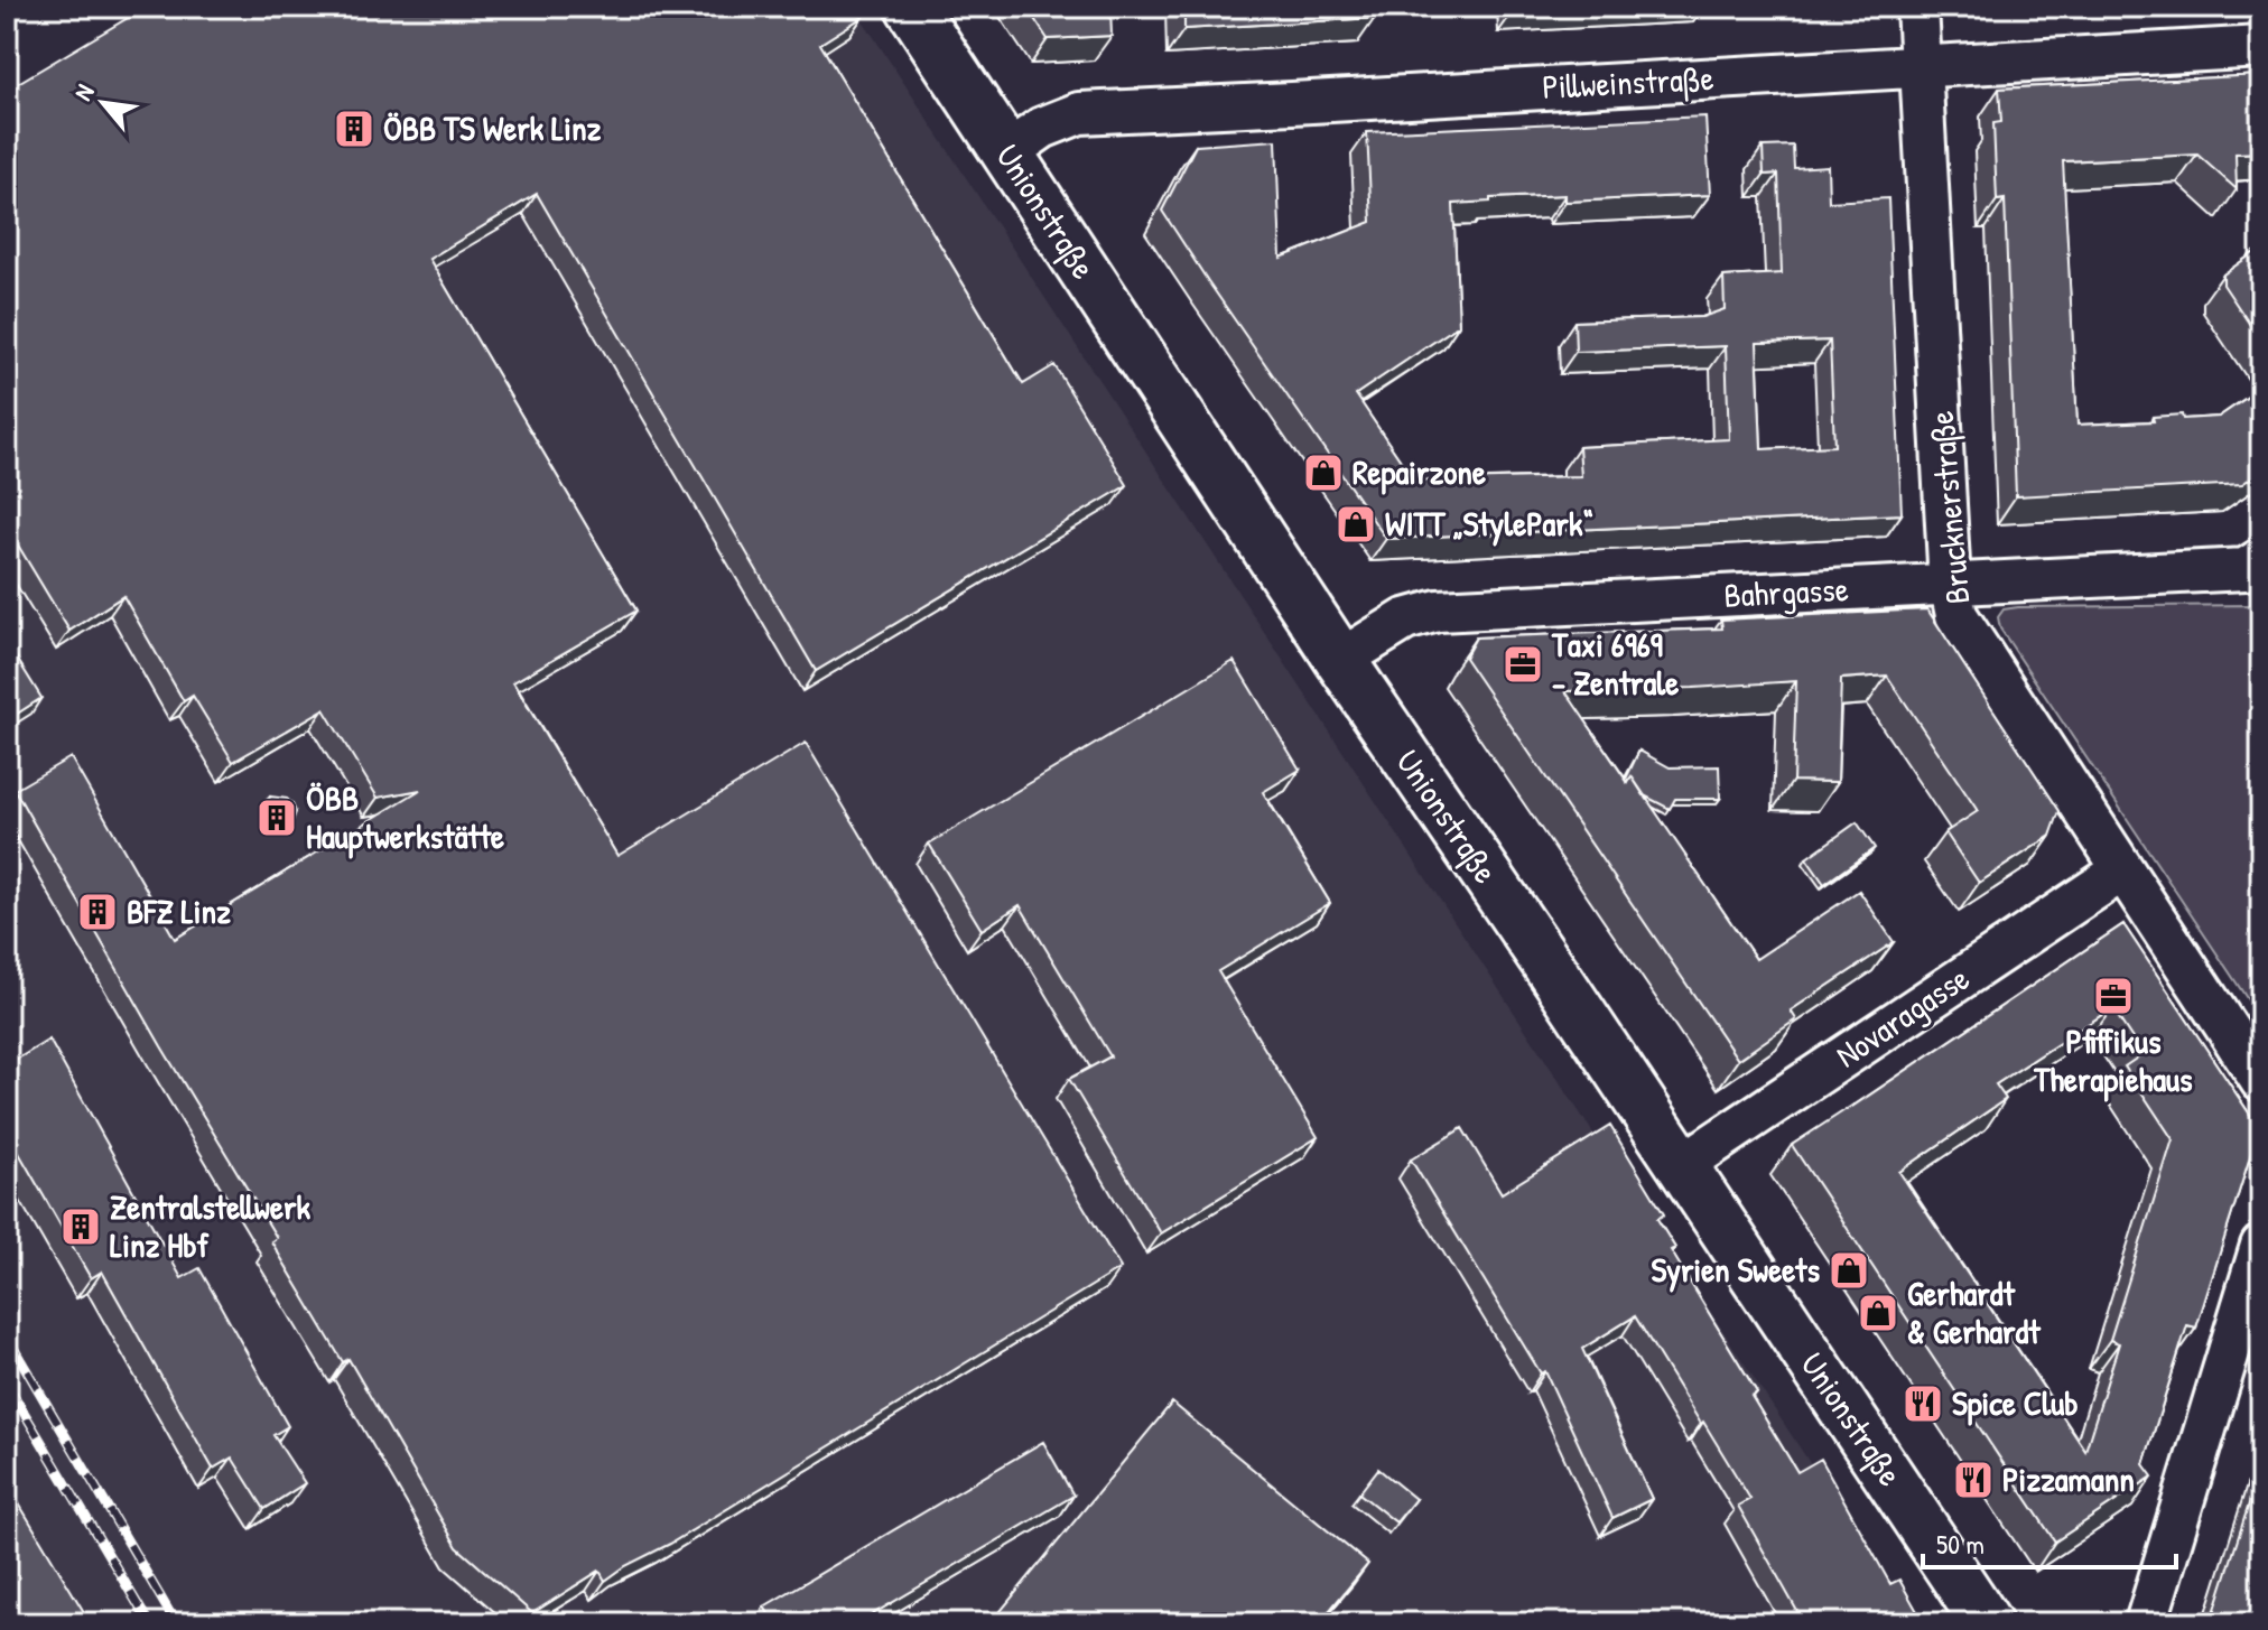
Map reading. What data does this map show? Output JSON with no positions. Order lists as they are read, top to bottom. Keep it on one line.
{"streets":{"main road":["Unionstraße"],"street":["Pillweinstraße","Brucknerstraße","Bahrgasse","Novaragasse"]},"crossings":[["Pillweinstraße","Unionstraße"],["Pillweinstraße","Brucknerstraße"],["Unionstraße","Bahrgasse"],["Unionstraße","Novaragasse"],["Brucknerstraße","Bahrgasse"],["Brucknerstraße","Novaragasse"]],"places":{"building":["ÖBB TS Werk Linz","ÖBB Hauptwerkstätte","BFZ Linz","Zentralstellwerk Linz Hbf"],"shop":["Repairzone","WITT „StylePark“","Syrien Sweets","Gerhardt & Gerhardt"],"office":["Taxi 6969 - Zentrale","Pfiffikus Therapiehaus"],"restaurant":["Spice Club","Pizzamann"]},"scale_bar":"50 m","north":"top left"}
